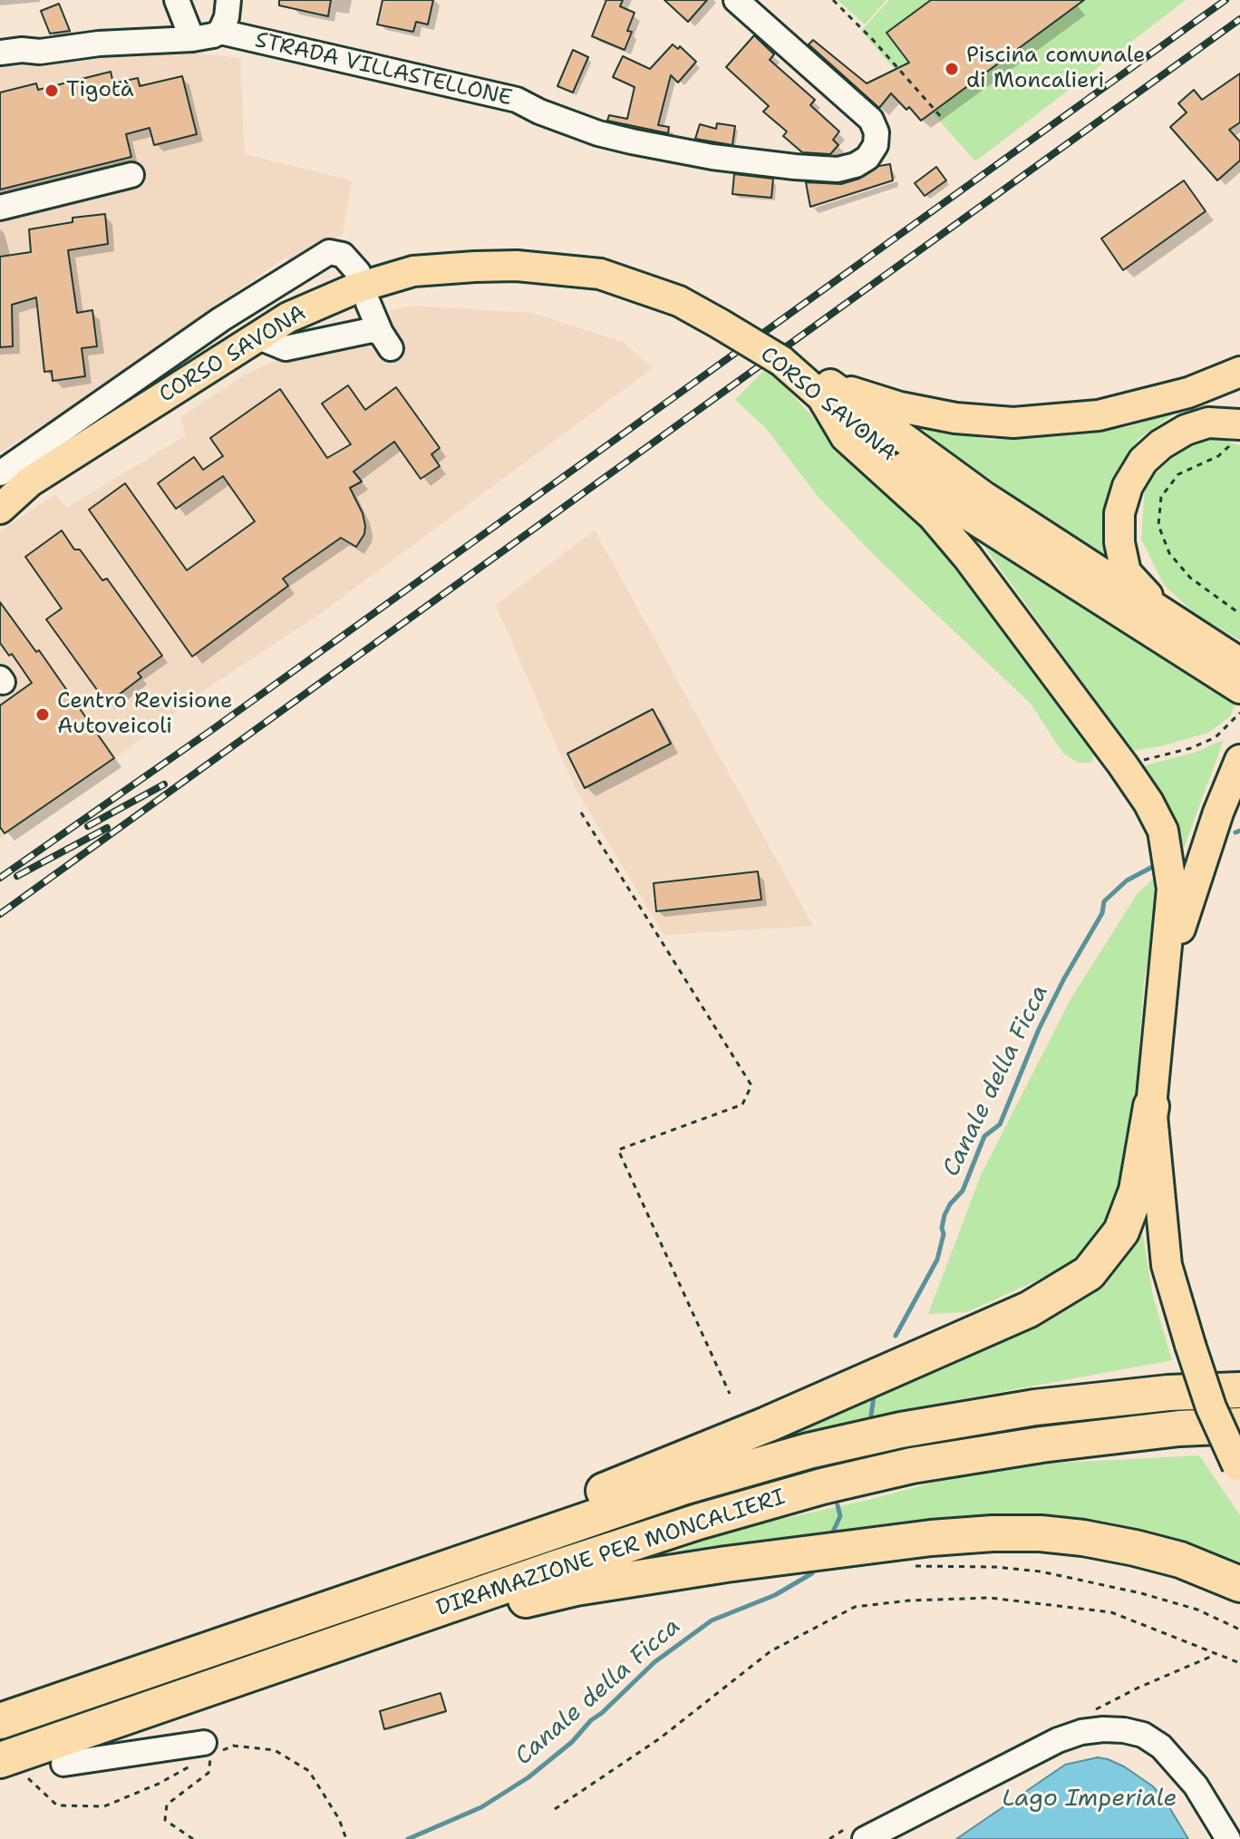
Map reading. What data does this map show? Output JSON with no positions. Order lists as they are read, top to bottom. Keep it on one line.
{"streets":{"highway":["DIRAMAZIONE PER MONCALIERI"],"main road":["CORSO SAVONA"],"street":["STRADA VILLASTELLONE"]},"water":["Canale della Ficca","Lago Imperiale"],"places":["Piscina comunale di Moncalieri","Tigotà","Centro Revisione Autoveicoli"]}
